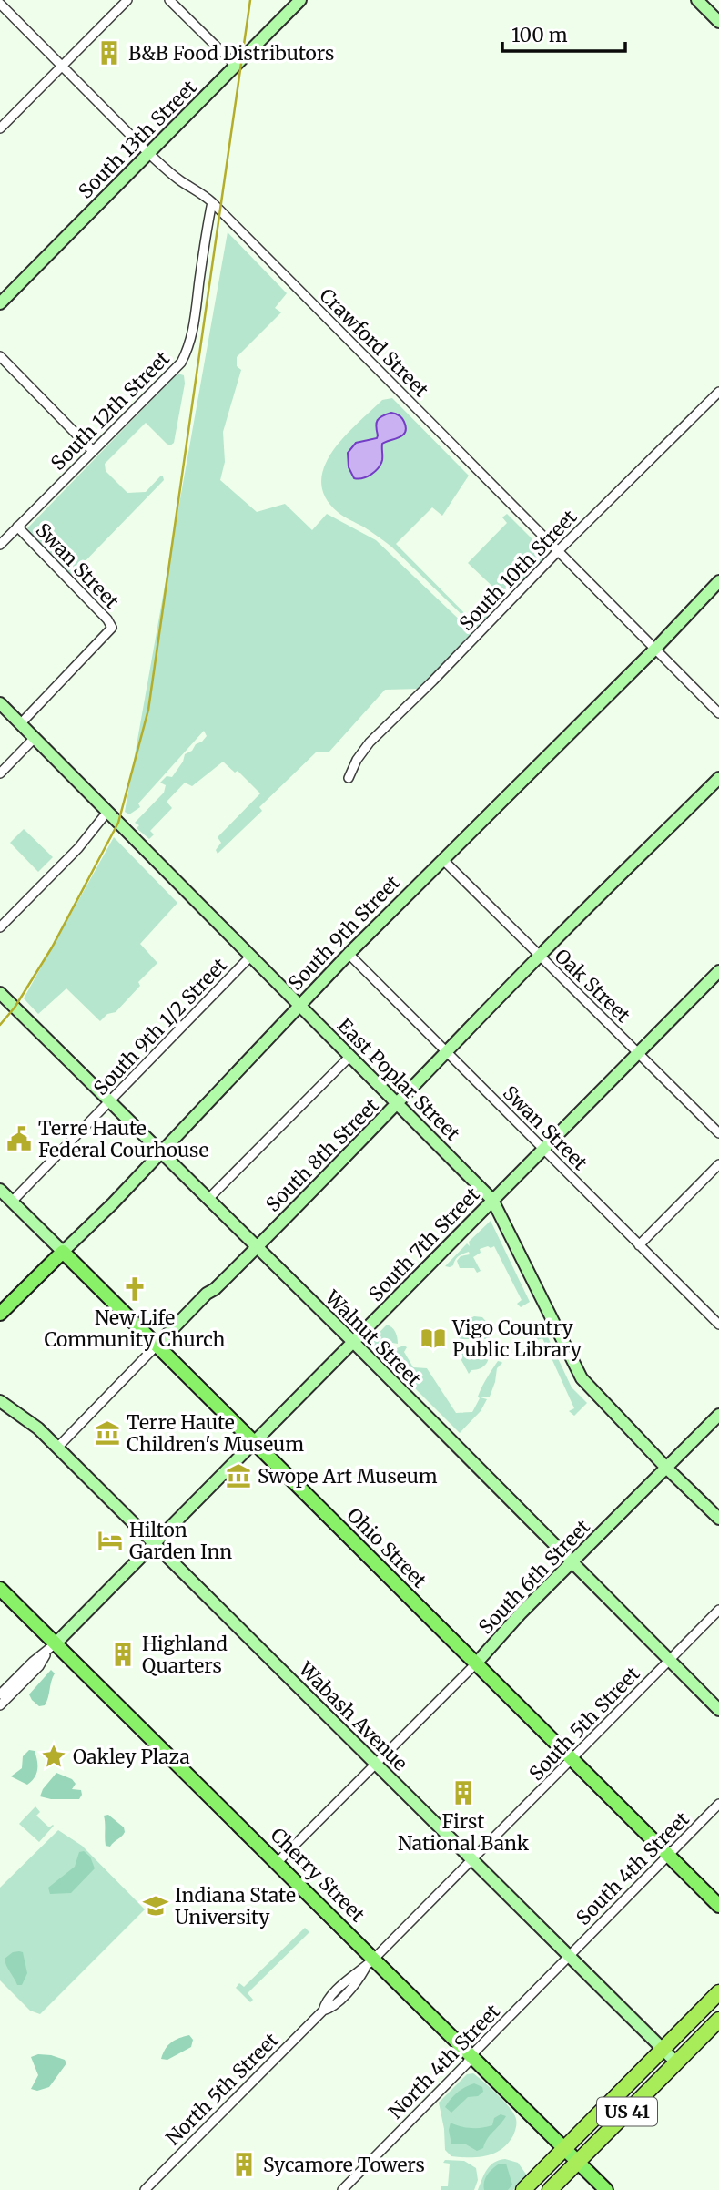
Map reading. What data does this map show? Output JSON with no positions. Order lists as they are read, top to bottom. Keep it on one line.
{"streets":{"highway":["US 41"],"main road":["South 9th Street","Ohio Street","Cherry Street"],"street":["South 13th Street","Crawford Street","South 12th Street","Swan Street","South 10th Street","Oak Street","South 9th 1/2 Street","East Poplar Street","South 8th Street","South 7th Street","Walnut Street","South 6th Street","Wabash Avenue","South 5th Street","South 4th Street","North 4th Street","North 5th Street"]},"crossings":[["South 13th Street","Crawford Street"],["Crawford Street","South 12th Street"],["Crawford Street","South 10th Street"],["Crawford Street","South 9th Street"],["South 12th Street","Swan Street"],["Swan Street","South 9th Street"],["Swan Street","East Poplar Street"],["Swan Street","South 8th Street"],["Swan Street","South 7th Street"],["South 9th Street","Oak Street"],["South 9th Street","East Poplar Street"],["South 9th Street","Walnut Street"],["South 9th Street","Ohio Street"],["Oak Street","South 8th Street"],["Oak Street","South 7th Street"],["South 9th 1/2 Street","East Poplar Street"],["South 9th 1/2 Street","Walnut Street"],["South 9th 1/2 Street","Ohio Street"],["East Poplar Street","South 8th Street"],["East Poplar Street","South 7th Street"],["East Poplar Street","South 6th Street"],["South 8th Street","Walnut Street"],["South 8th Street","Ohio Street"],["South 8th Street","Wabash Avenue"],["South 7th Street","Walnut Street"],["South 7th Street","Ohio Street"],["South 7th Street","Wabash Avenue"],["South 7th Street","Cherry Street"],["Walnut Street","South 6th Street"],["Walnut Street","South 5th Street"],["Ohio Street","South 6th Street"],["Ohio Street","South 5th Street"],["Ohio Street","South 4th Street"],["South 6th Street","Wabash Avenue"],["South 6th Street","Cherry Street"],["Wabash Avenue","South 5th Street"],["Wabash Avenue","South 4th Street"],["Wabash Avenue","North 4th Street"],["Wabash Avenue","North 5th Street"],["Wabash Avenue","US 41"],["South 5th Street","North 5th Street"],["South 4th Street","North 4th Street"],["Cherry Street","North 4th Street"],["Cherry Street","North 5th Street"],["Cherry Street","US 41"]],"places":{"building":["B&B Food Distributors","Highland Quarters","First National Bank","Sycamore Towers"],"public building":["Terre Haute Federal Courhouse"],"church":["New Life Community Church"],"library":["Vigo Country Public Library"],"museum":["Terre Haute Children's Museum","Swope Art Museum"],"hotel":["Hilton Garden Inn"],"place":["Oakley Plaza"],"school or university":["Indiana State University"]},"scale_bar":"100 m"}
